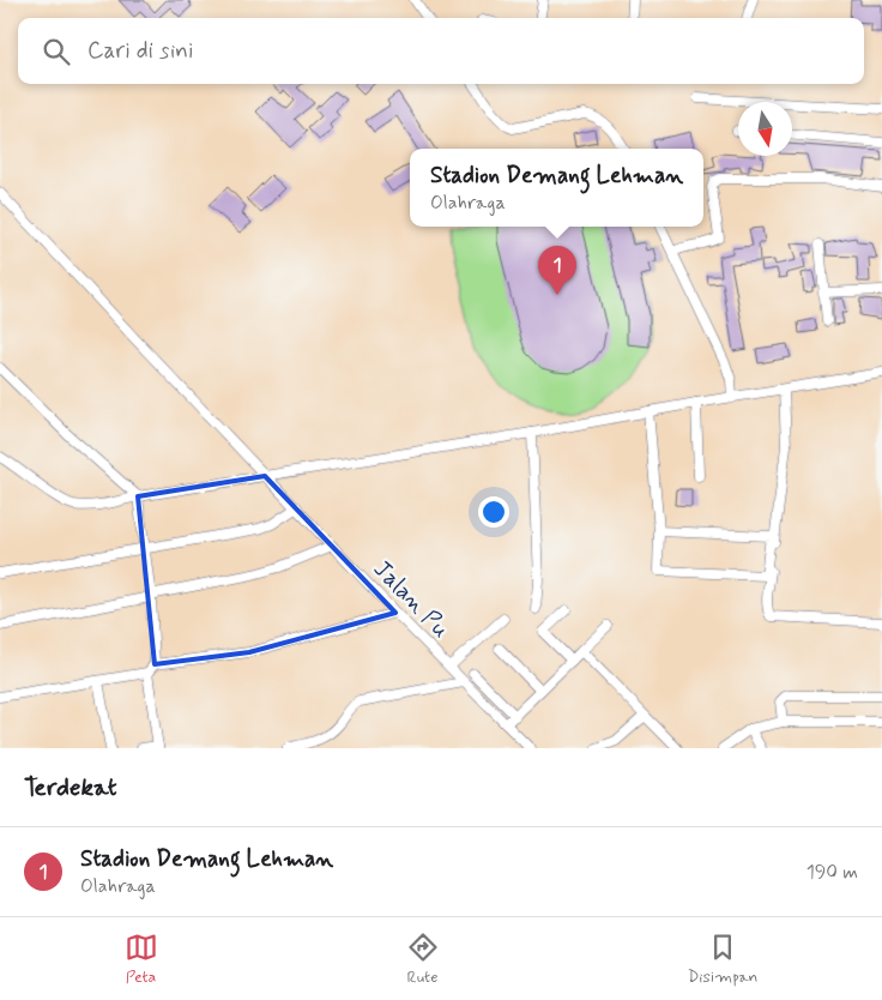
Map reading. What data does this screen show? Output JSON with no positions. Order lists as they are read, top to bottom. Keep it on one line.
{"streets":{"street":["Jalan Pu"]},"north":"bottom","page":{"search":"Cari di sini","popup":["Stadion Demang Lehman","Olahraga"],"pins":"1","heading":"Terdekat","list":[{"mark":"1","name":"Stadion Demang Lehman","note":"Olahraga","value":"190 m"}],"nav":["Peta","Rute","Disimpan"]}}
